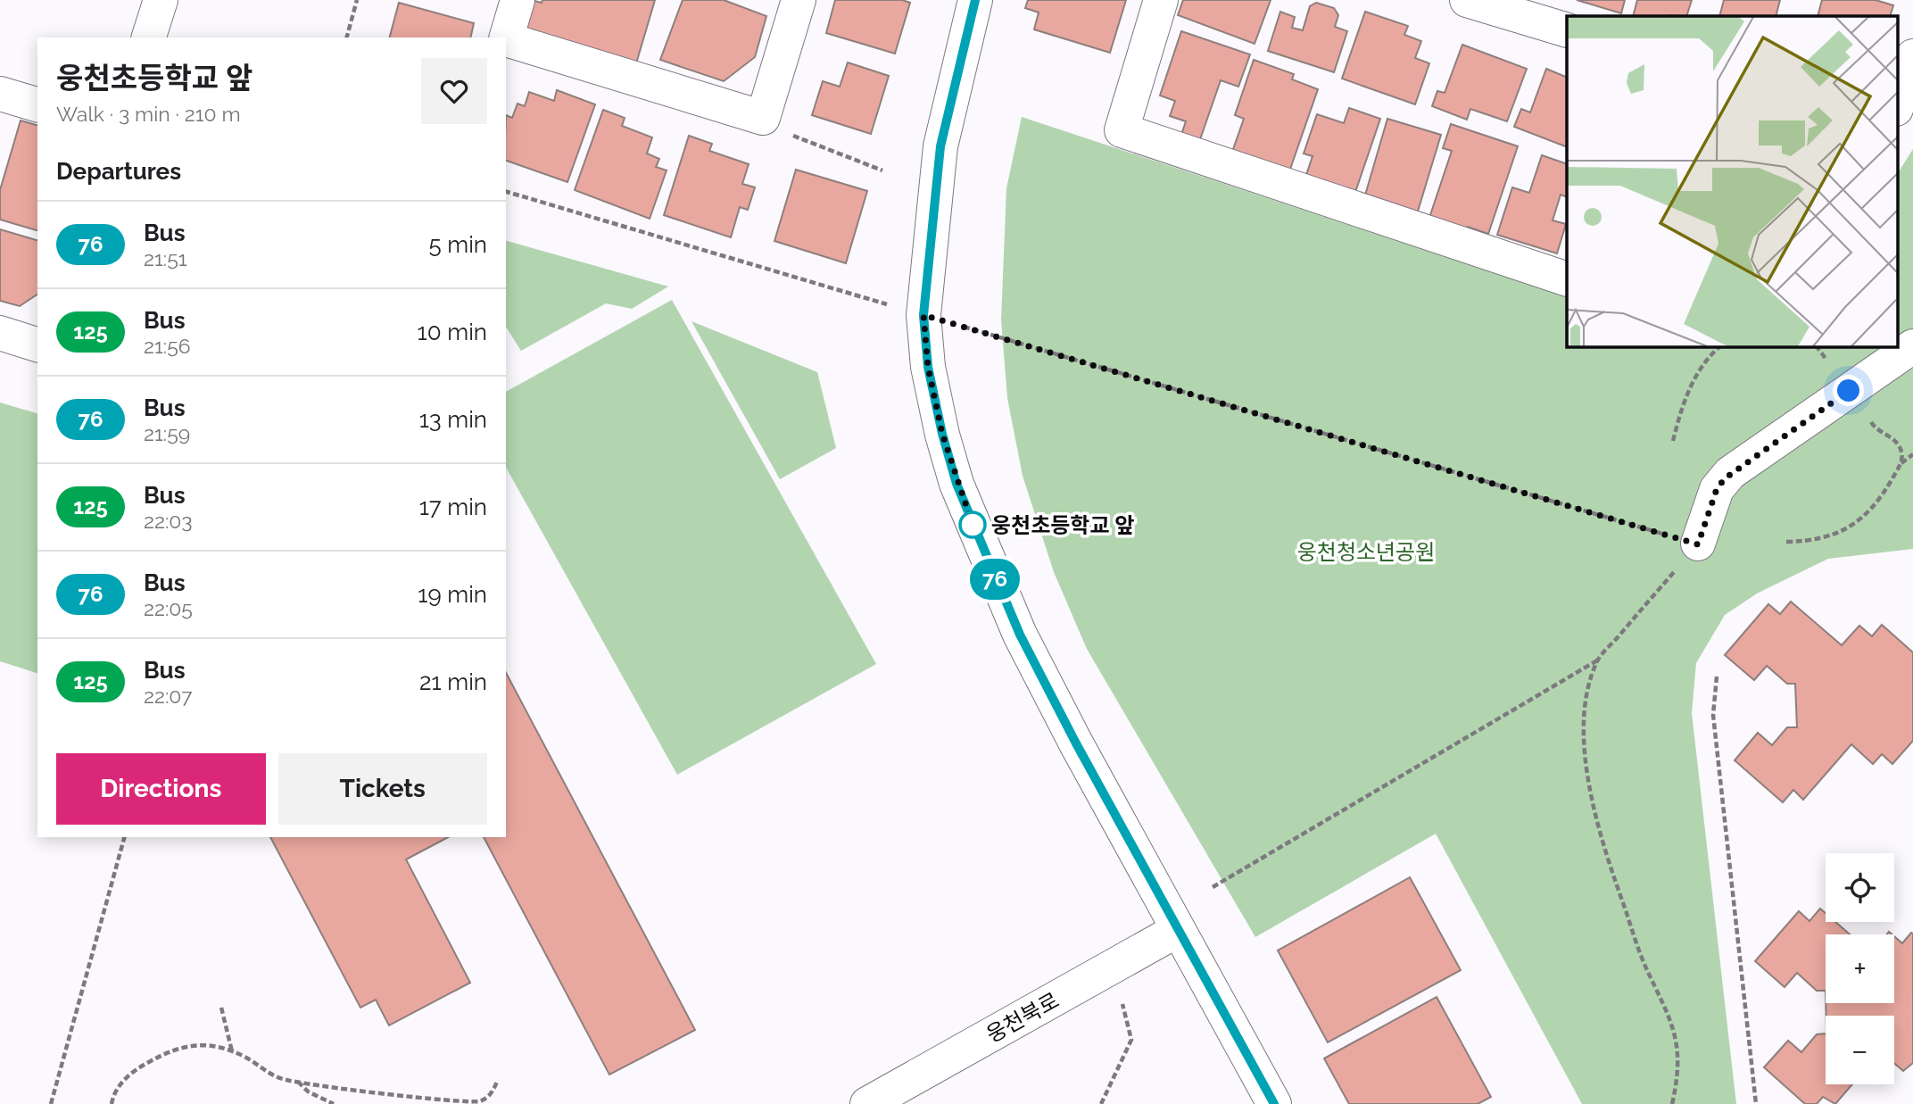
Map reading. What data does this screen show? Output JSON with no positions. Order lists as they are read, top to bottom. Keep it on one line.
{"streets":{"street":["웅천북로"]},"parks":["웅천청소년공원"],"places":["웅천초등학교 앞"],"lines":["bus line 76"],"page":{"on_map":"76","heading":[["웅천초등학교 앞","Walk · 3 min · 210 m"],"Departures"],"list":[{"mark":"76","name":"Bus","note":"21:51","value":"5 min"},{"mark":"125","name":"Bus","note":"21:56","value":"10 min"},{"mark":"76","name":"Bus","note":"21:59","value":"13 min"},{"mark":"125","name":"Bus","note":"22:03","value":"17 min"},{"mark":"76","name":"Bus","note":"22:05","value":"19 min"},{"mark":"125","name":"Bus","note":"22:07","value":"21 min"}],"buttons":["Directions","Tickets"],"map_buttons":["+","−"]}}
